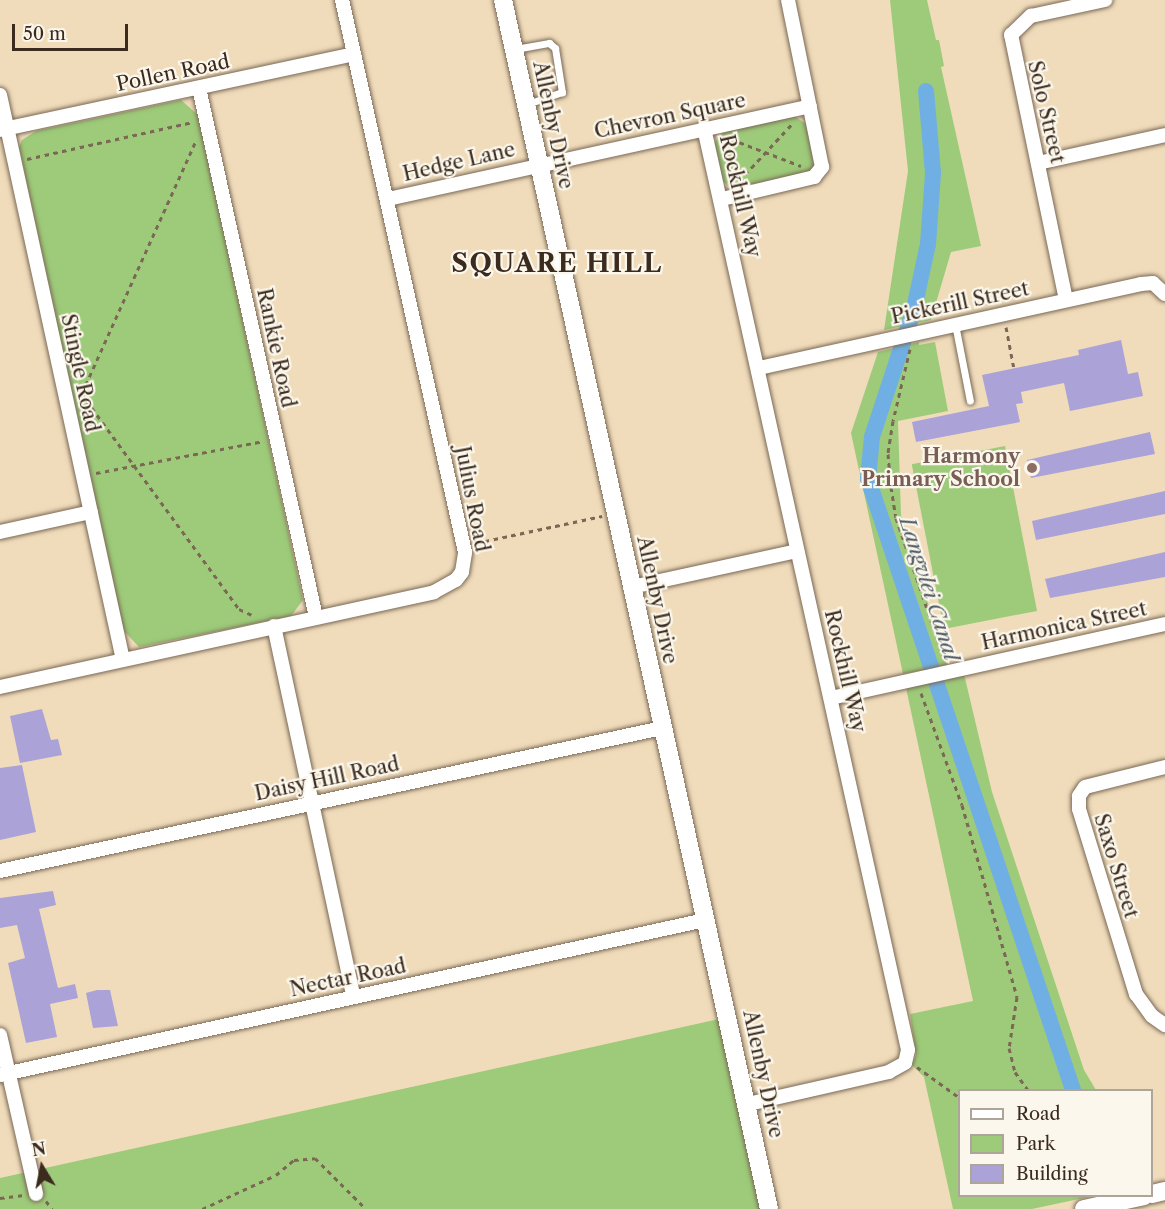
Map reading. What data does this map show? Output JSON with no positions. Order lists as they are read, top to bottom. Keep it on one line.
{"streets":{"street":["Pollen Road","Solo Street","Chevron Square","Allenby Drive","Hedge Lane","Rockhill Way","Pickerill Street","Rankie Road","Stingle Road","Julius Road","Harmonica Street","Daisy Hill Road","Saxo Street","Nectar Road"]},"crossings":[["Pollen Road","Rankie Road"],["Pollen Road","Stingle Road"],["Pollen Road","Julius Road"],["Solo Street","Pickerill Street"],["Chevron Square","Allenby Drive"],["Chevron Square","Hedge Lane"],["Chevron Square","Rockhill Way"],["Allenby Drive","Hedge Lane"],["Allenby Drive","Daisy Hill Road"],["Allenby Drive","Nectar Road"],["Hedge Lane","Julius Road"],["Rockhill Way","Pickerill Street"],["Rockhill Way","Harmonica Street"],["Rankie Road","Julius Road"],["Stingle Road","Julius Road"]],"districts":["SQUARE HILL"],"water":["Langvlei Canal"],"places":["Harmony Primary School"],"legend":["Road","Park","Building"],"scale_bar":"50 m","north":"top"}
